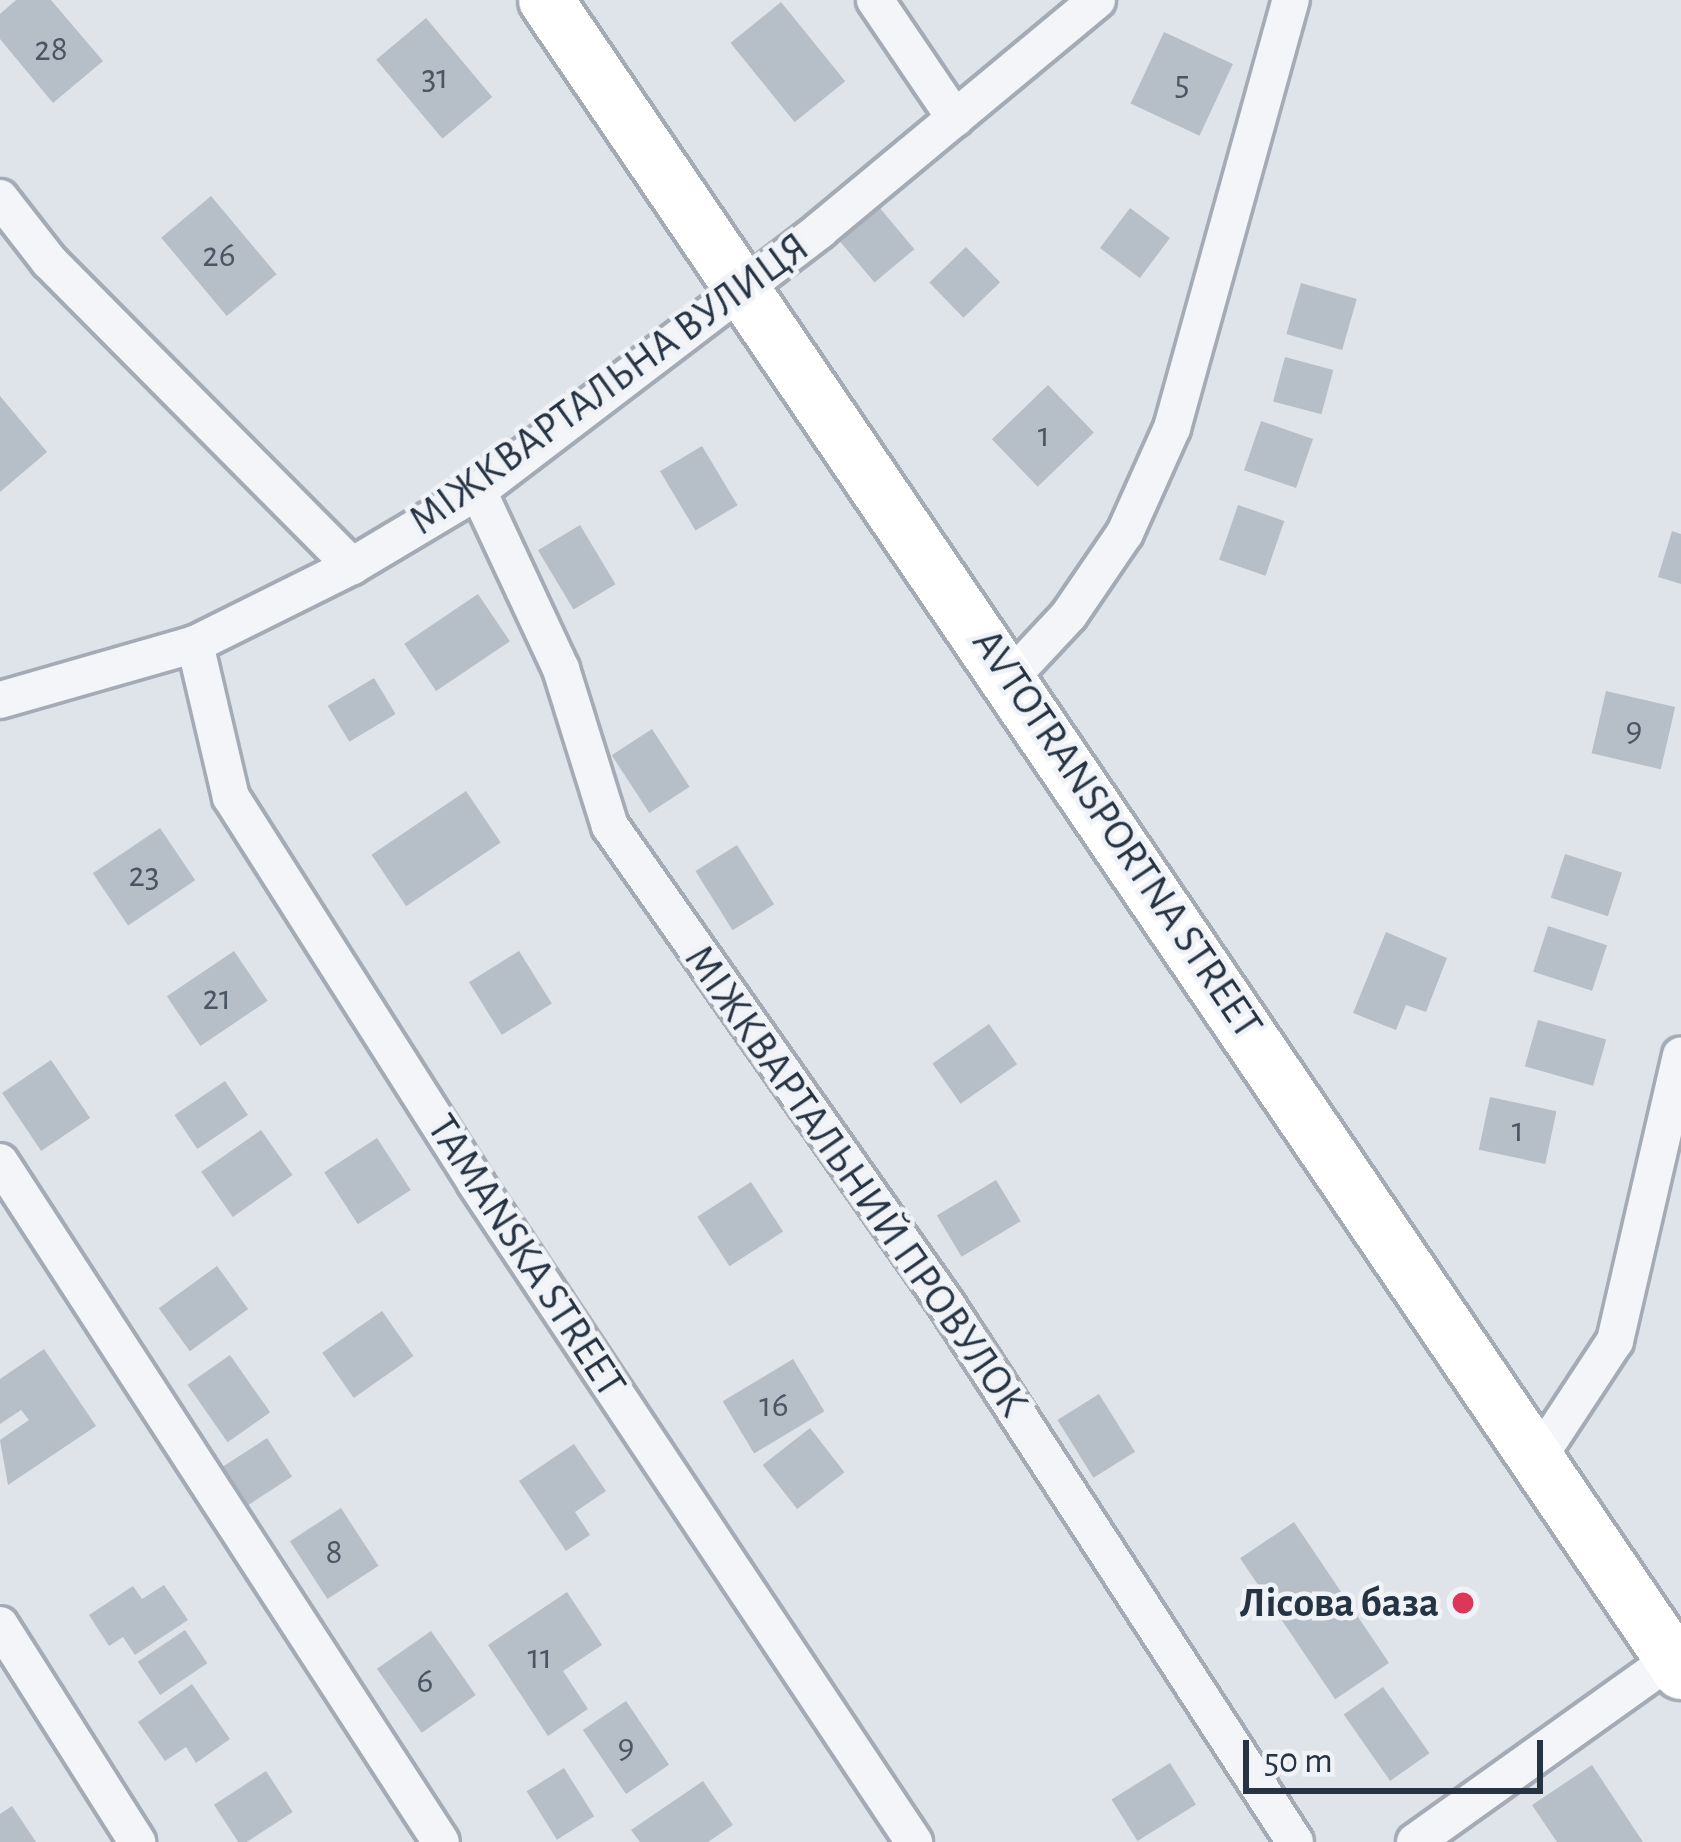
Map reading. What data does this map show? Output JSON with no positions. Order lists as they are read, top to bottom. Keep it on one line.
{"streets":{"main road":["AVTOTRANSPORTNA STREET"],"street":["МІЖКВАРТАЛЬНА ВУЛИЦЯ","МІЖКВАРТАЛЬНИЙ ПРОВУЛОК","TAMANSKA STREET"]},"crossings":[["МІЖКВАРТАЛЬНА ВУЛИЦЯ","AVTOTRANSPORTNA STREET"],["МІЖКВАРТАЛЬНА ВУЛИЦЯ","МІЖКВАРТАЛЬНИЙ ПРОВУЛОК"],["МІЖКВАРТАЛЬНА ВУЛИЦЯ","TAMANSKA STREET"]],"places":["Лісова база"],"house_numbers":["28","31","5","26","1","9","23","21","1","16","8","11","6","9"],"scale_bar":"50 m"}
